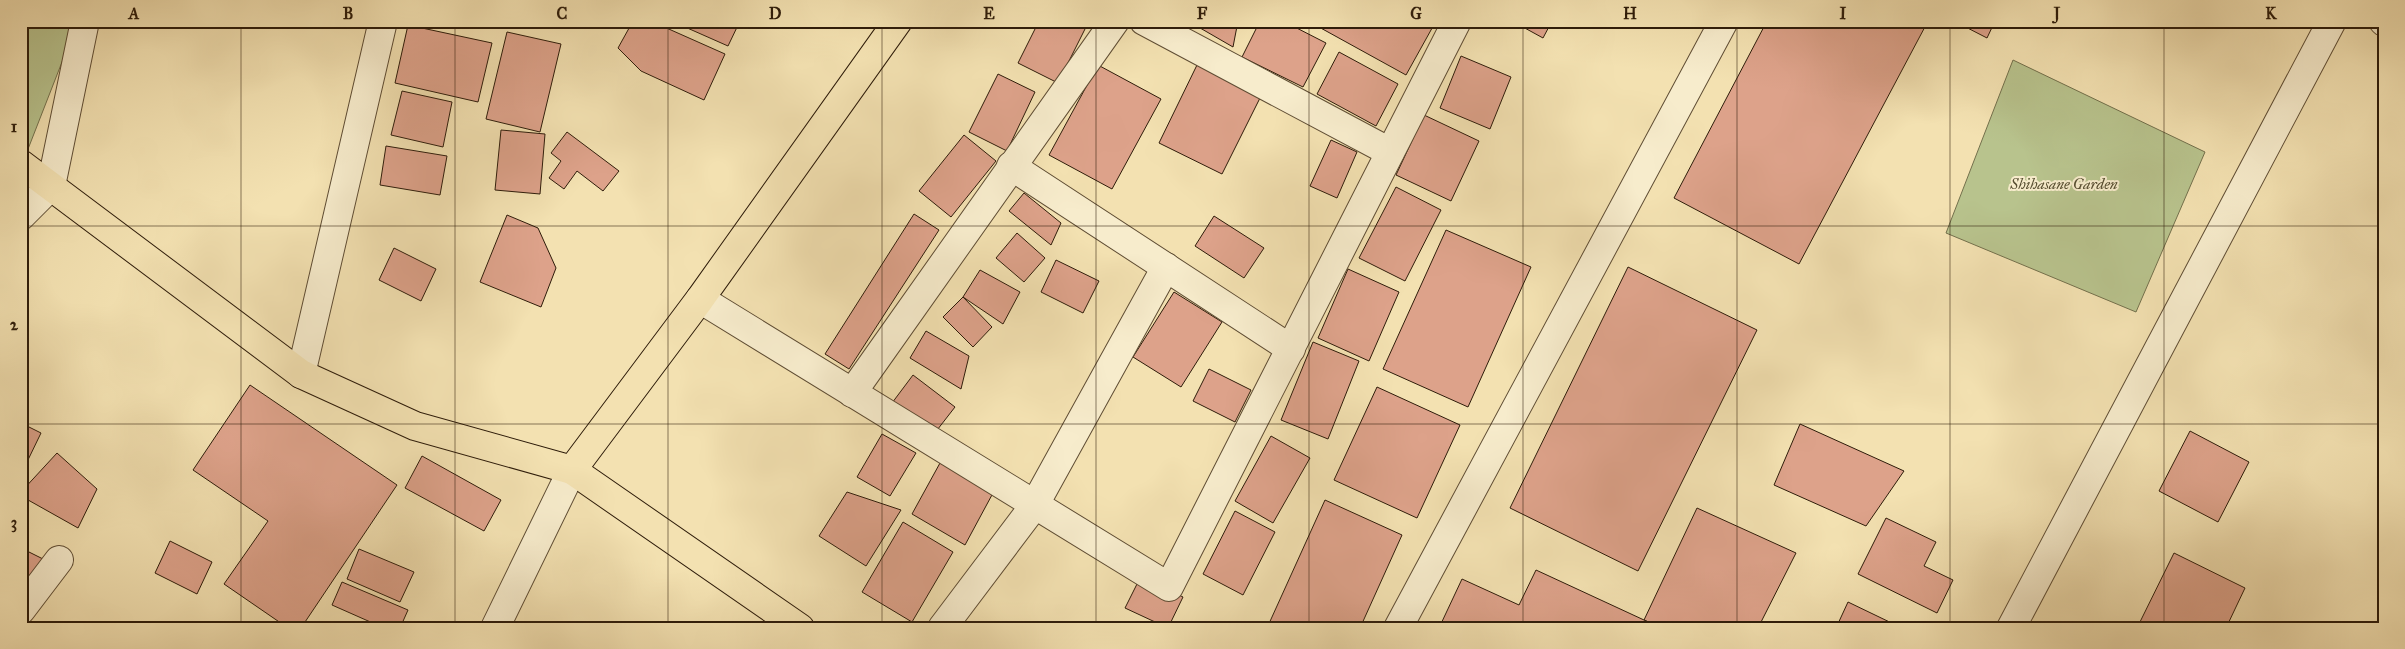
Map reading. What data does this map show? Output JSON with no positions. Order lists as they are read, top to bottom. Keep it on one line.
{"parks":["Shihasane Garden"],"grid":{"columns":["A","B","C","D","E","F","G","H","I","J","K"],"rows":["1","2","3"]}}
